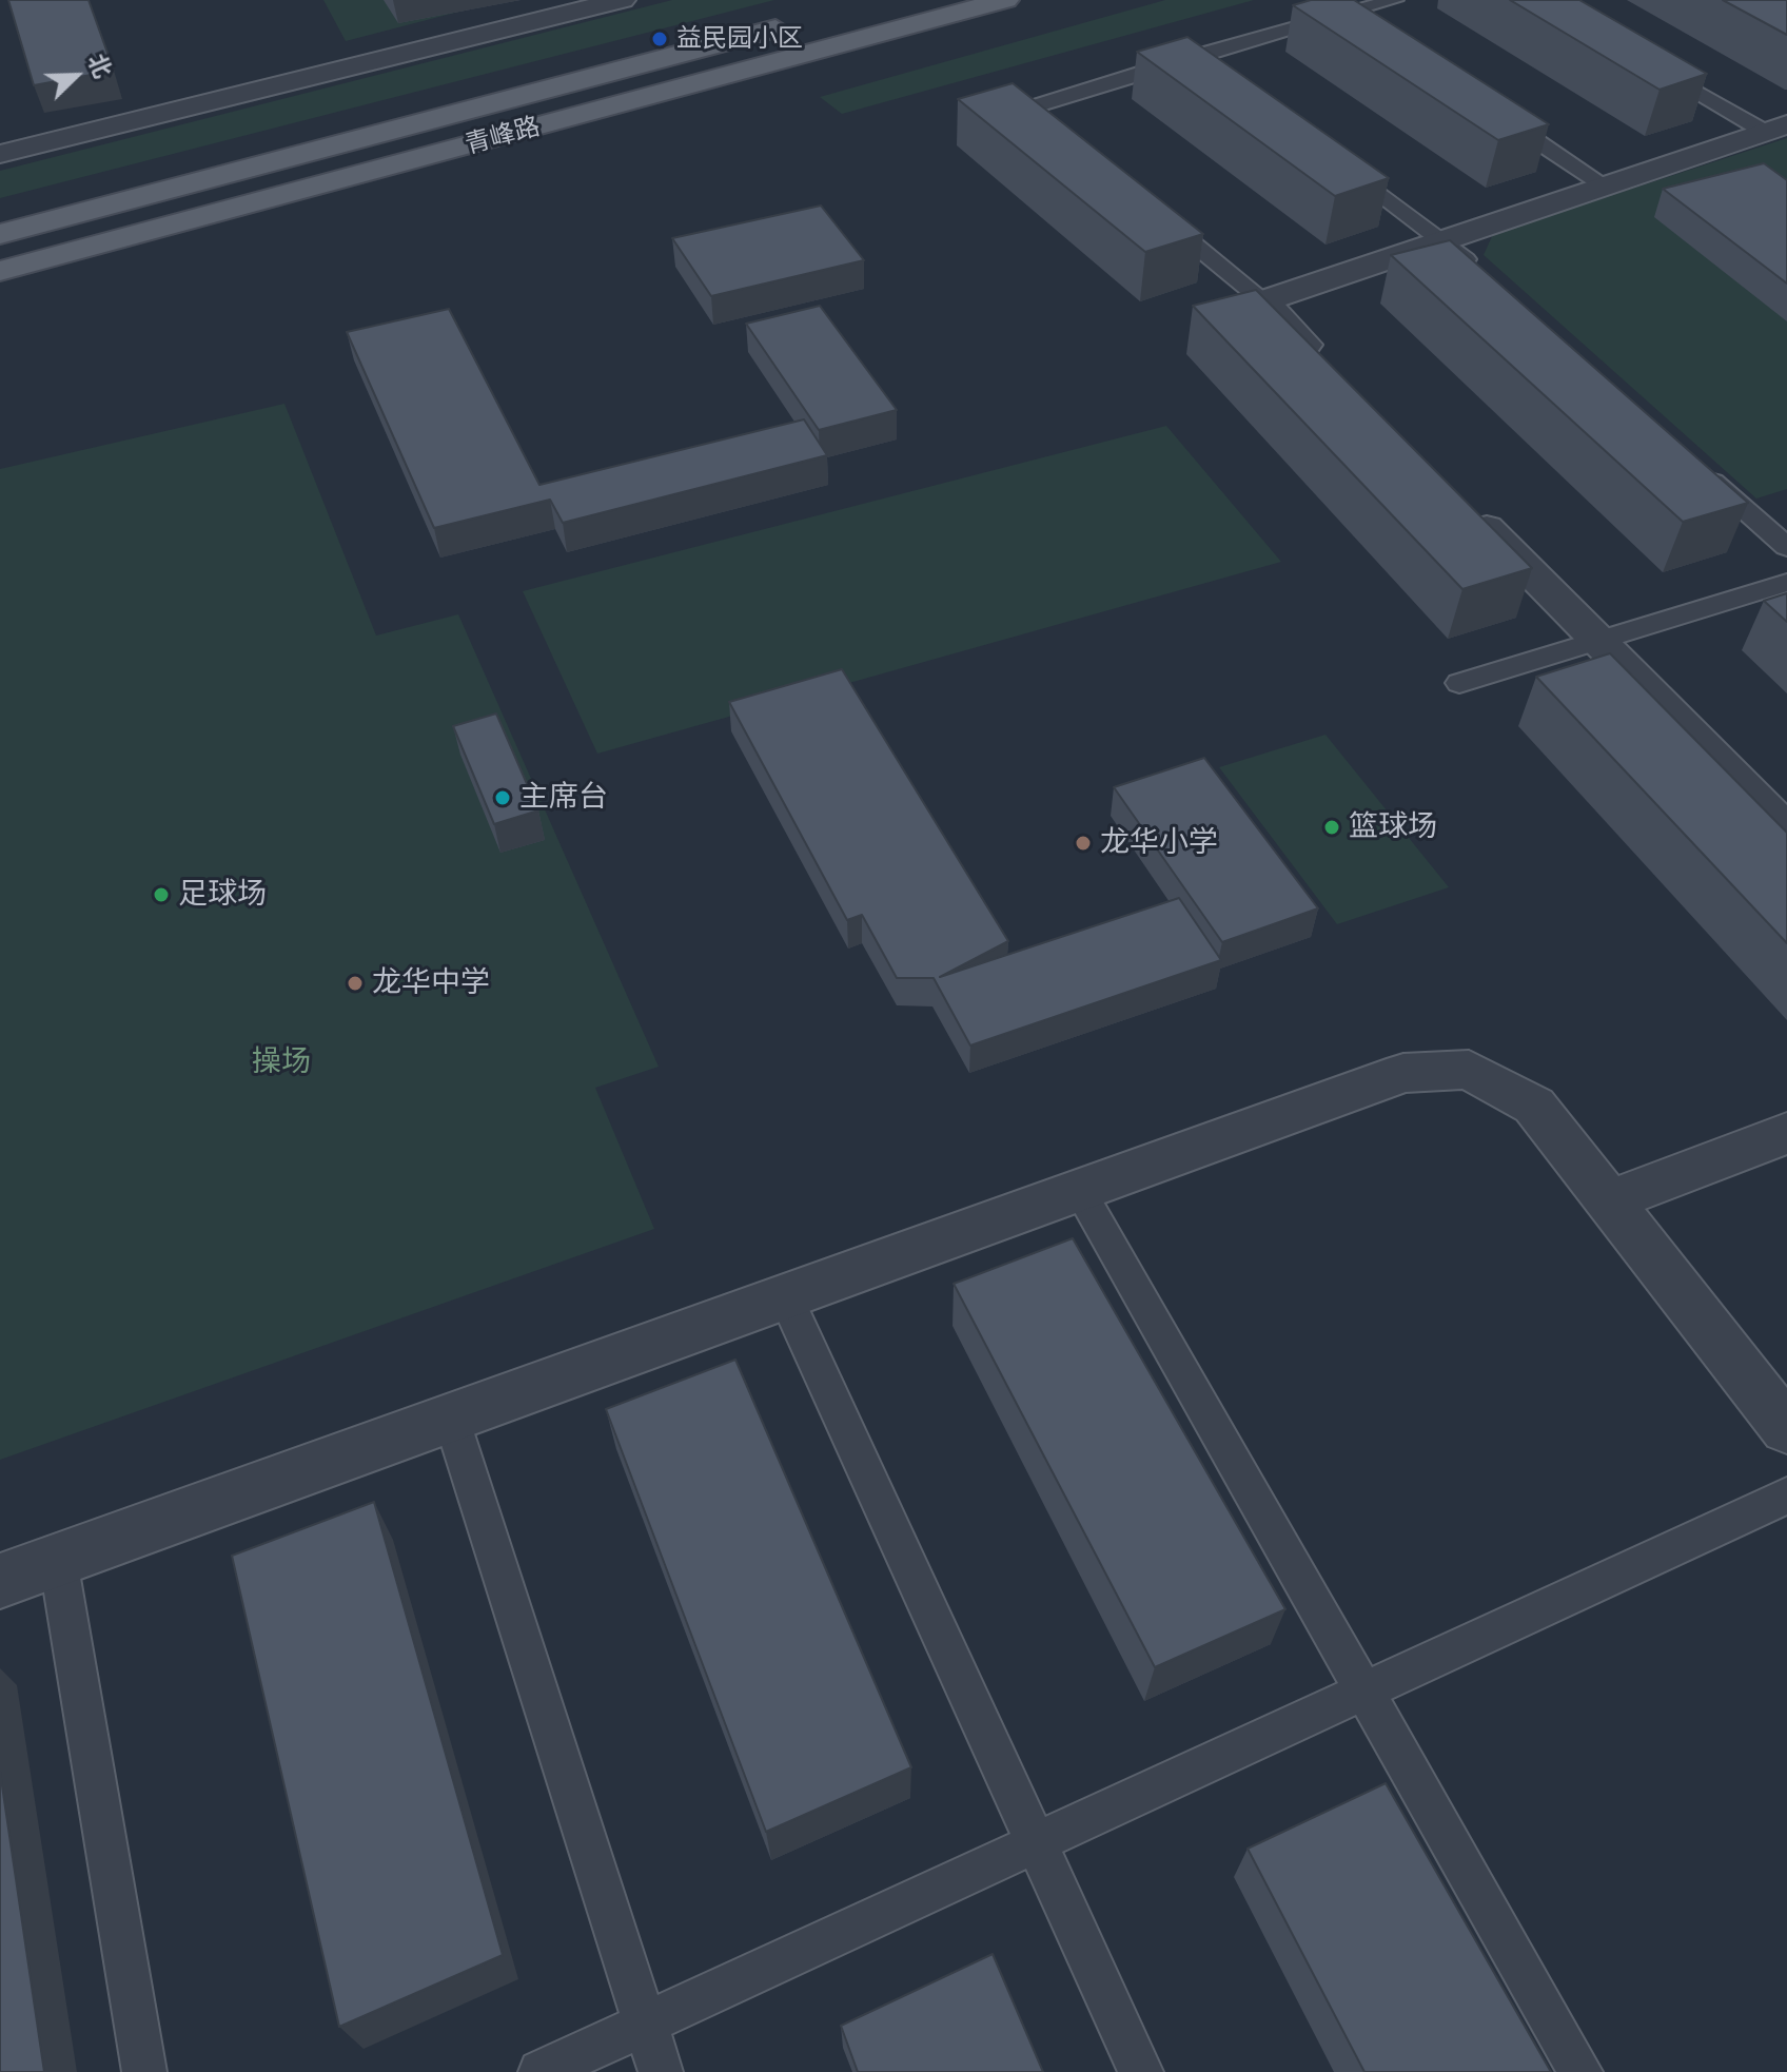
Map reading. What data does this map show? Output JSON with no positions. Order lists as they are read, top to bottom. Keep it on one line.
{"streets":{"main road":["青峰路"]},"parks":["操场"],"places":["益民园小区","主席台","篮球场","龙华小学","足球场","龙华中学"],"north":"top right"}
